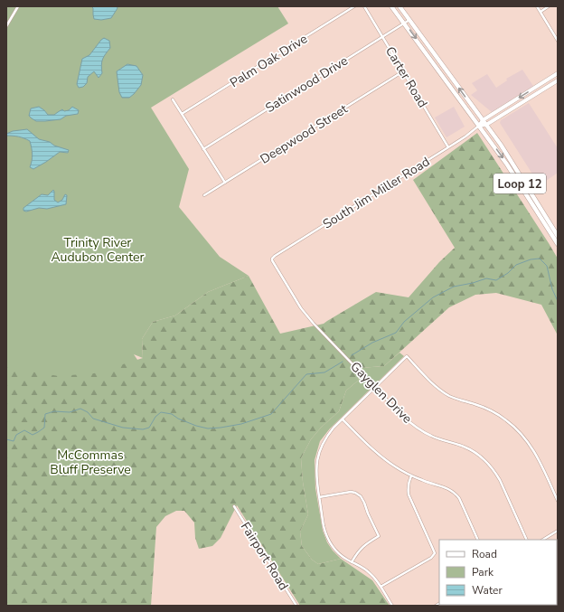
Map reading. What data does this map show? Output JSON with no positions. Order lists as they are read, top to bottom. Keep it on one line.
{"streets":{"main road":["Loop 12"],"street":["Palm Oak Drive","Carter Road","Satinwood Drive","Deepwood Street","South Jim Miller Road","Gayglen Drive","Fairport Road"]},"crossings":[["Carter Road","Satinwood Drive"],["Carter Road","Deepwood Street"],["Carter Road","South Jim Miller Road"],["Satinwood Drive","Loop 12"],["Loop 12","South Jim Miller Road"],["South Jim Miller Road","Gayglen Drive"]],"parks":["Trinity River Audubon Center","McCommas Bluff Preserve"],"legend":["Road","Park","Water"]}
